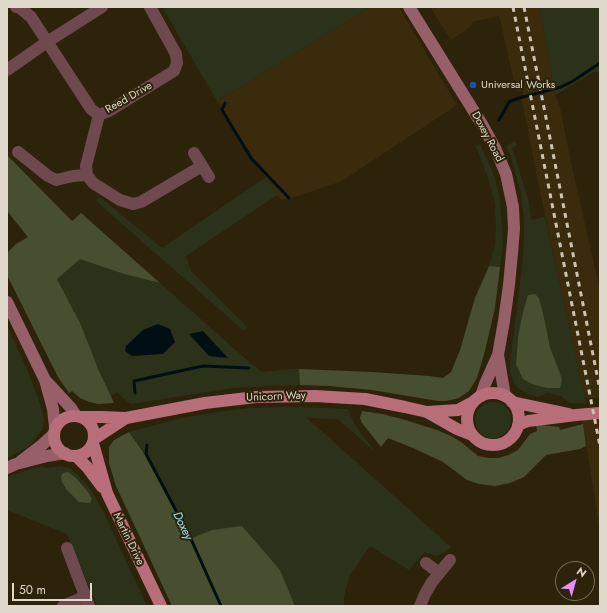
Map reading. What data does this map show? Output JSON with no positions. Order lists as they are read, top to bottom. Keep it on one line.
{"streets":{"main road":["Unicorn Way","Martin Drive"],"street":["Reed Drive","Doxey Road"]},"crossings":[["Doxey Road","Unicorn Way"],["Unicorn Way","Martin Drive"]],"water":["Doxey"],"places":["Universal Works"],"scale_bar":"50 m","north":"top right"}
